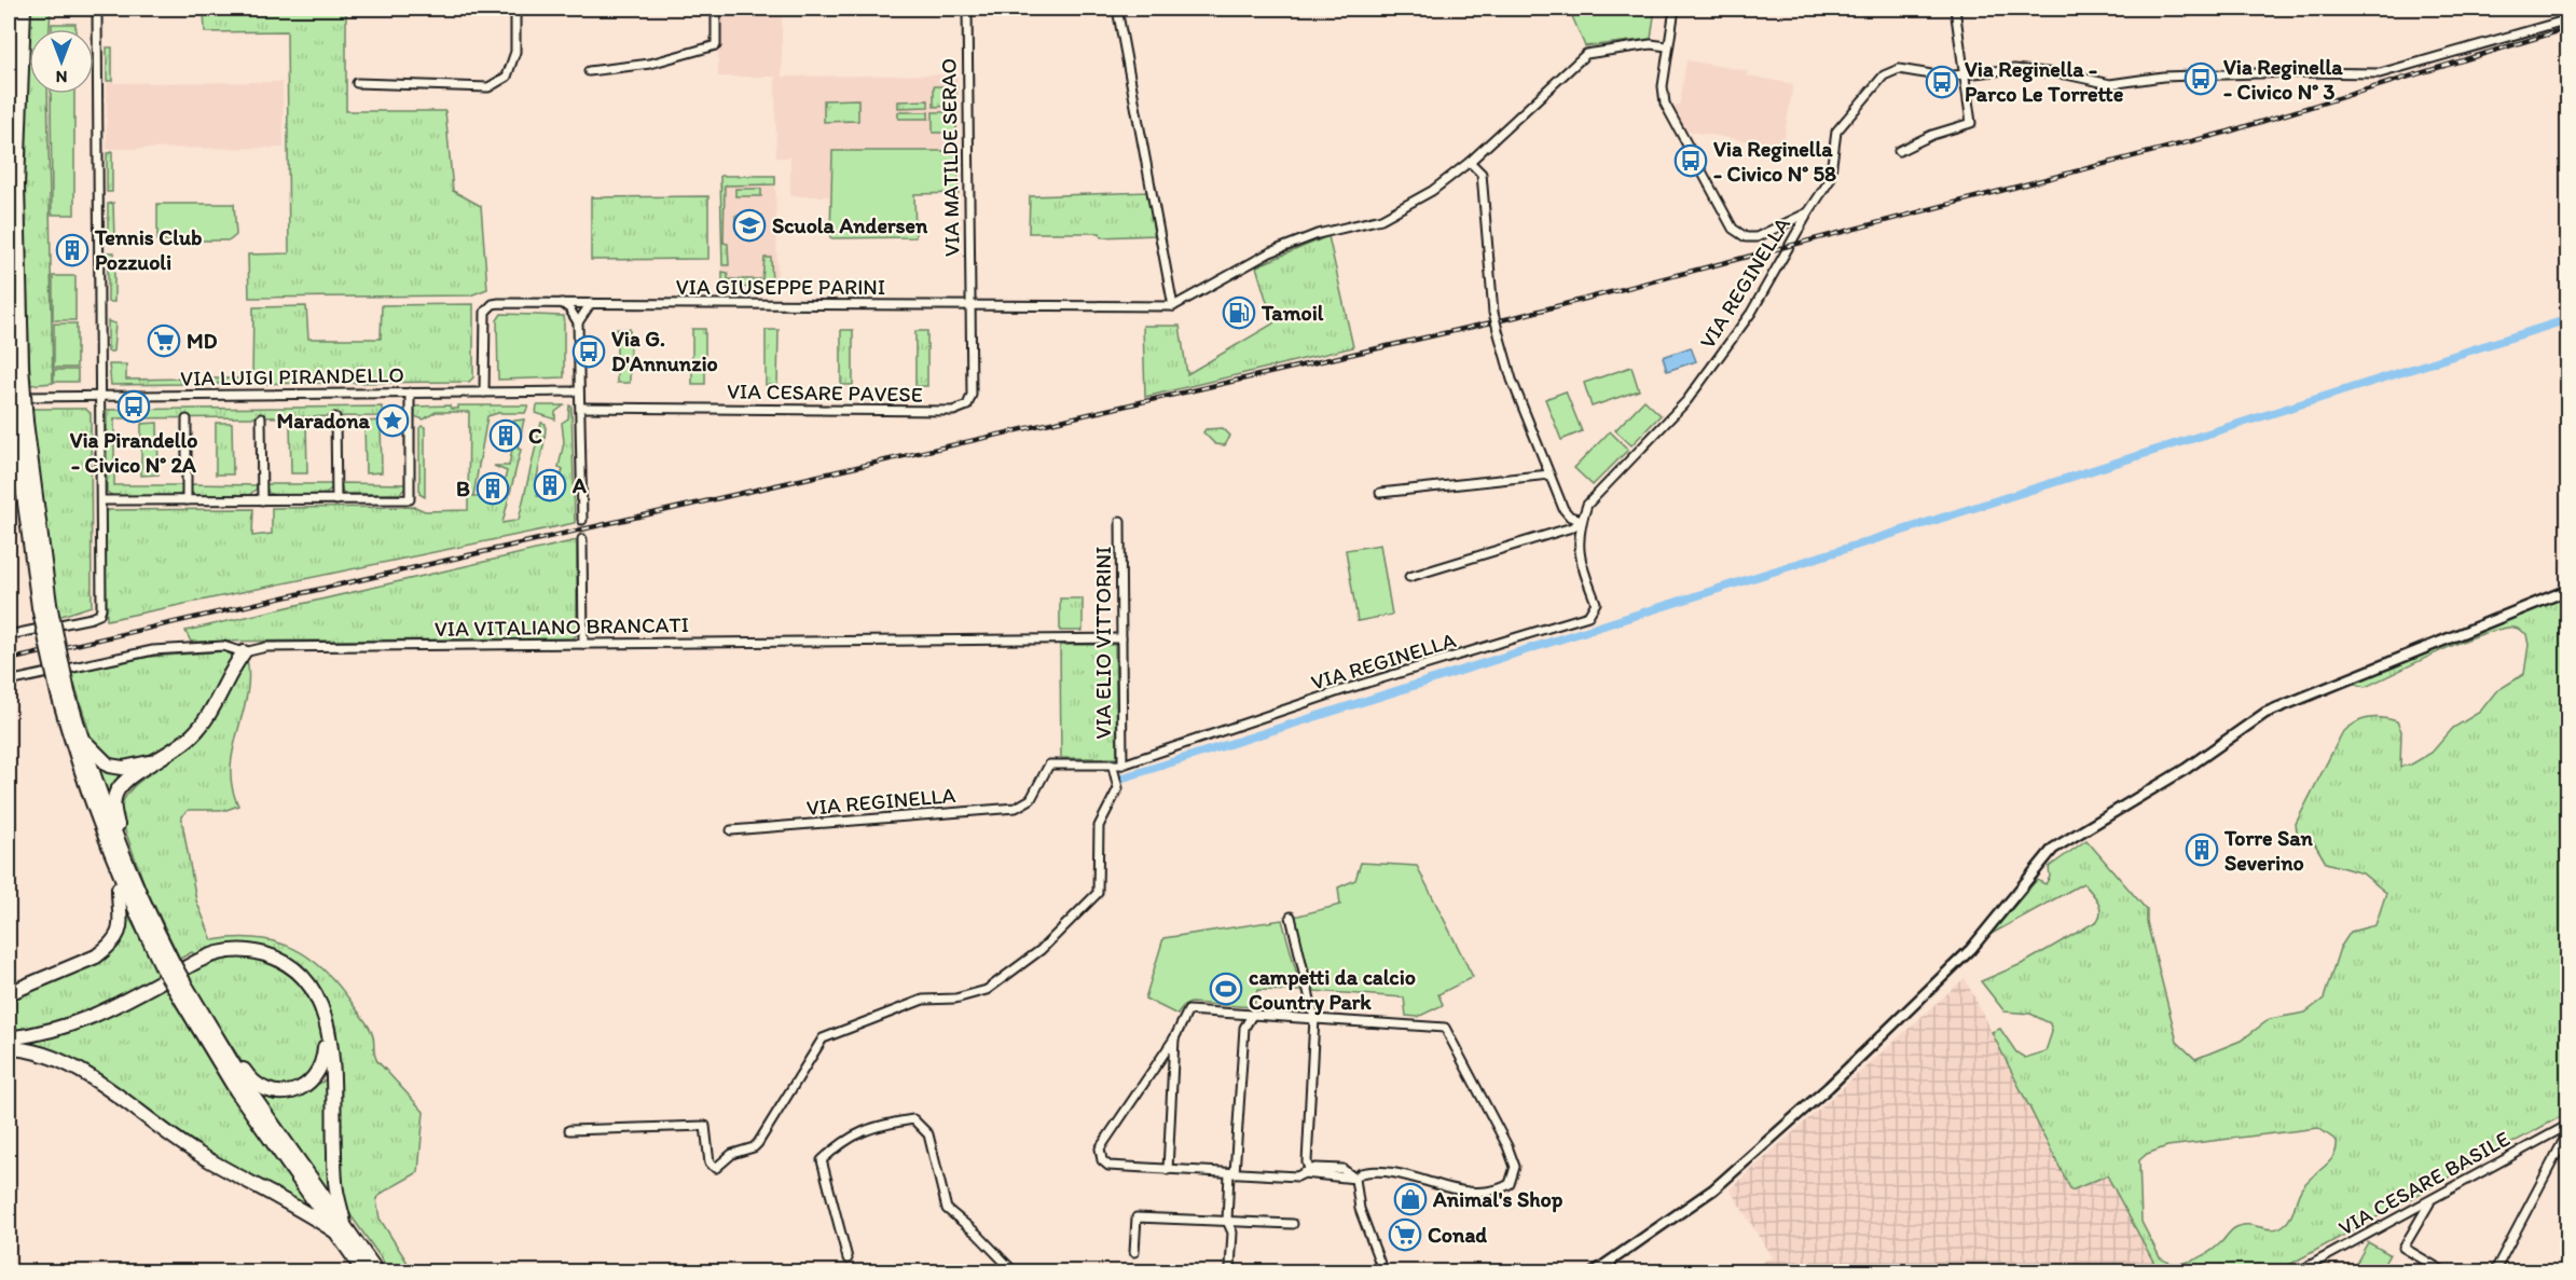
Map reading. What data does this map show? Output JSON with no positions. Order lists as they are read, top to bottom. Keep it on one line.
{"streets":{"street":["VIA MATILDE SERAO","VIA REGINELLA","VIA GIUSEPPE PARINI","VIA LUIGI PIRANDELLO","VIA CESARE PAVESE","VIA VITALIANO BRANCATI","VIA ELIO VITTORINI","VIA CESARE BASILE"]},"crossings":[["VIA MATILDE SERAO","VIA GIUSEPPE PARINI"],["VIA MATILDE SERAO","VIA CESARE PAVESE"],["VIA REGINELLA","VIA ELIO VITTORINI"],["VIA GIUSEPPE PARINI","VIA LUIGI PIRANDELLO"],["VIA GIUSEPPE PARINI","VIA CESARE PAVESE"],["VIA VITALIANO BRANCATI","VIA ELIO VITTORINI"]],"places":{"bus stop":["Via Reginella - Civico N° 3","Via Reginella - Parco Le Torrette","Via Reginella - Civico N° 58","Via G. D'Annunzio","Via Pirandello - Civico N° 2A"],"school or university":["Scuola Andersen"],"building":["Tennis Club Pozzuoli","C","A","B","Torre San Severino"],"fuel station":["Tamoil"],"supermarket":["MD","Conad"],"place":["Maradona"],"sports":["campetti da calcio Country Park"],"shop":["Animal's Shop"]},"north":"bottom"}
